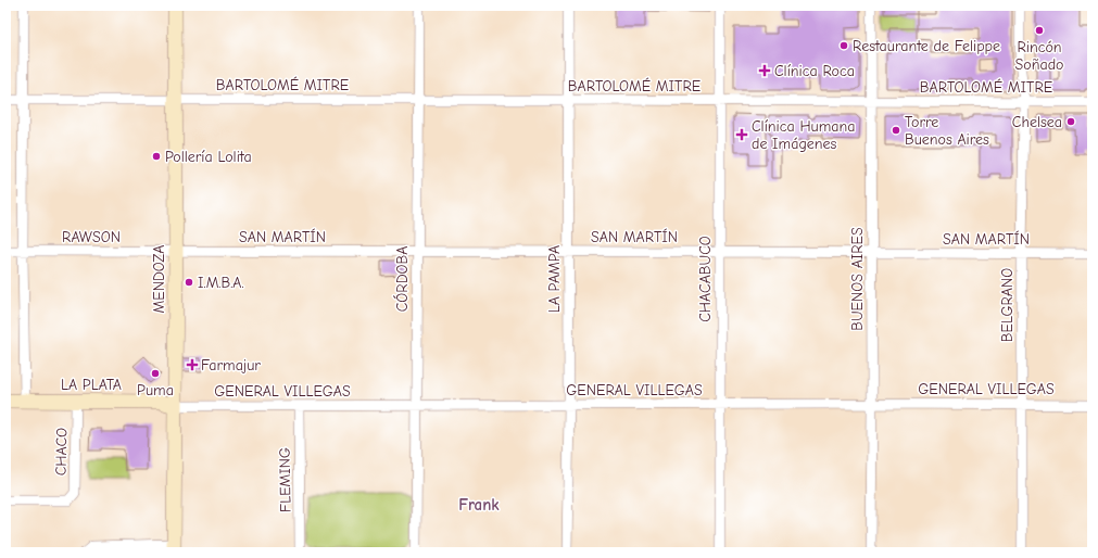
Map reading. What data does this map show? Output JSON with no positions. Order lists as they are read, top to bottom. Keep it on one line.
{"streets":{"main road":["MENDOZA","LA PLATA"],"street":["BARTOLOMÉ MITRE","RAWSON","SAN MARTÍN","CÓRDOBA","LA PAMPA","CHACABUCO","BUENOS AIRES","BELGRANO","GENERAL VILLEGAS","CHACO","FLEMING"]},"crossings":[["BARTOLOMÉ MITRE","MENDOZA"],["BARTOLOMÉ MITRE","CÓRDOBA"],["BARTOLOMÉ MITRE","LA PAMPA"],["BARTOLOMÉ MITRE","CHACABUCO"],["BARTOLOMÉ MITRE","BUENOS AIRES"],["BARTOLOMÉ MITRE","BELGRANO"],["RAWSON","SAN MARTÍN"],["RAWSON","MENDOZA"],["SAN MARTÍN","MENDOZA"],["SAN MARTÍN","CÓRDOBA"],["SAN MARTÍN","LA PAMPA"],["SAN MARTÍN","CHACABUCO"],["SAN MARTÍN","BUENOS AIRES"],["SAN MARTÍN","BELGRANO"],["MENDOZA","LA PLATA"],["MENDOZA","GENERAL VILLEGAS"],["CÓRDOBA","GENERAL VILLEGAS"],["LA PAMPA","GENERAL VILLEGAS"],["CHACABUCO","GENERAL VILLEGAS"],["BUENOS AIRES","GENERAL VILLEGAS"],["BELGRANO","GENERAL VILLEGAS"],["LA PLATA","GENERAL VILLEGAS"],["LA PLATA","CHACO"],["GENERAL VILLEGAS","FLEMING"]],"districts":["Frank"],"places":{"other":["Rincón Soñado","Restaurante de Felippe","Chelsea","Torre Buenos Aires","Pollería Lolita","I.M.B.A.","Puma"],"health":["Clínica Roca","Clínica Humana de Imágenes","Farmajur"]}}
